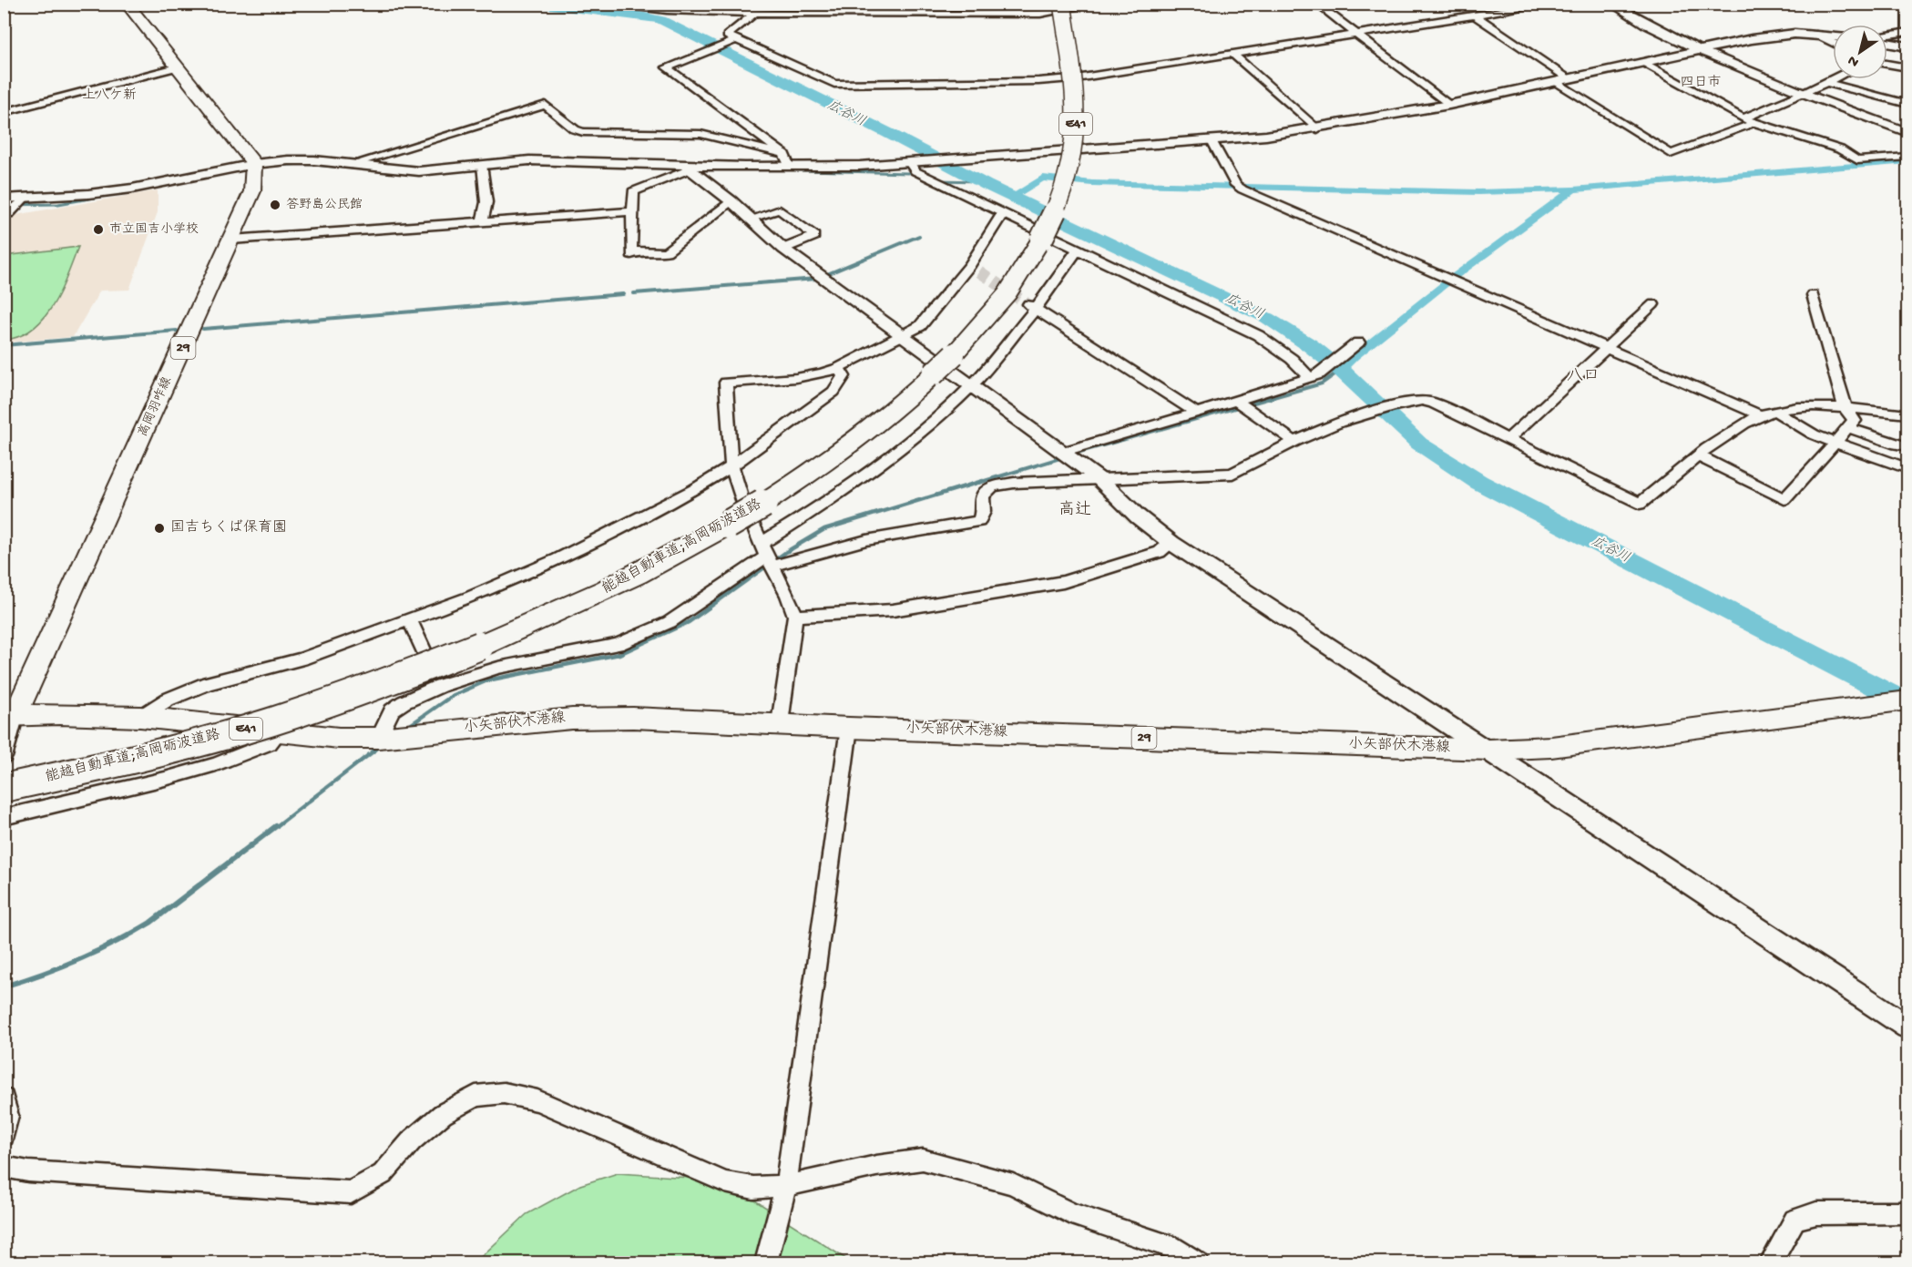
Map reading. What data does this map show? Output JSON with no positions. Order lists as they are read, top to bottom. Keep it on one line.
{"streets":{"highway":["E41","能越自動車道;高岡砺波道路"],"main road":["29","高岡羽咋線","小矢部伏木港線"]},"crossings":[["高岡羽咋線","小矢部伏木港線"]],"districts":["四日市","上八ケ新","八口","高辻"],"water":["広谷川"],"places":["答野島公民館","市立国吉小学校","国吉ちくば保育園"],"north":"bottom left"}
